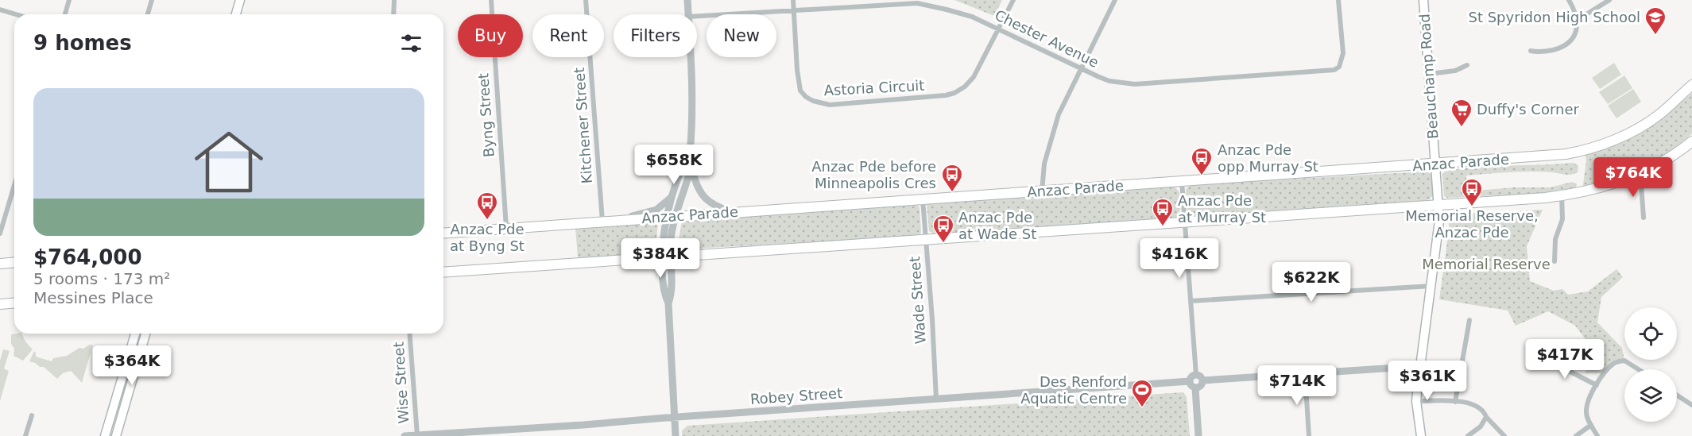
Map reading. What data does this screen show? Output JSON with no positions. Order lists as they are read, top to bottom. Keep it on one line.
{"streets":{"main road":["Beauchamp Road","Anzac Parade"],"street":["Chester Avenue","Astoria Circuit","Byng Street","Kitchener Street","Wade Street","Wise Street","Robey Street"]},"crossings":[["Chester Avenue","Astoria Circuit"],["Beauchamp Road","Anzac Parade"],["Byng Street","Anzac Parade"],["Kitchener Street","Anzac Parade"],["Anzac Parade","Wade Street"],["Wade Street","Robey Street"],["Wise Street","Robey Street"]],"parks":["Memorial Reserve"],"places":{"school or university":["St Spyridon High School"],"supermarket":["Duffy's Corner"],"bus stop":["Anzac Pde opp Murray St","Anzac Pde before Minneapolis Cres","Memorial Reserve, Anzac Pde","Anzac Pde at Byng St","Anzac Pde at Murray St","Anzac Pde at Wade St"],"sports":["Des Renford Aquatic Centre"]},"page":{"chip":["Buy","Rent","Filters","New"],"heading":"9 homes","list":[{"name":"$764,000","note":"5 rooms · 173 m² · Messines Place"}],"price":["$658K","$764K","$384K","$416K","$622K","$417K","$364K","$361K","$714K"]}}
